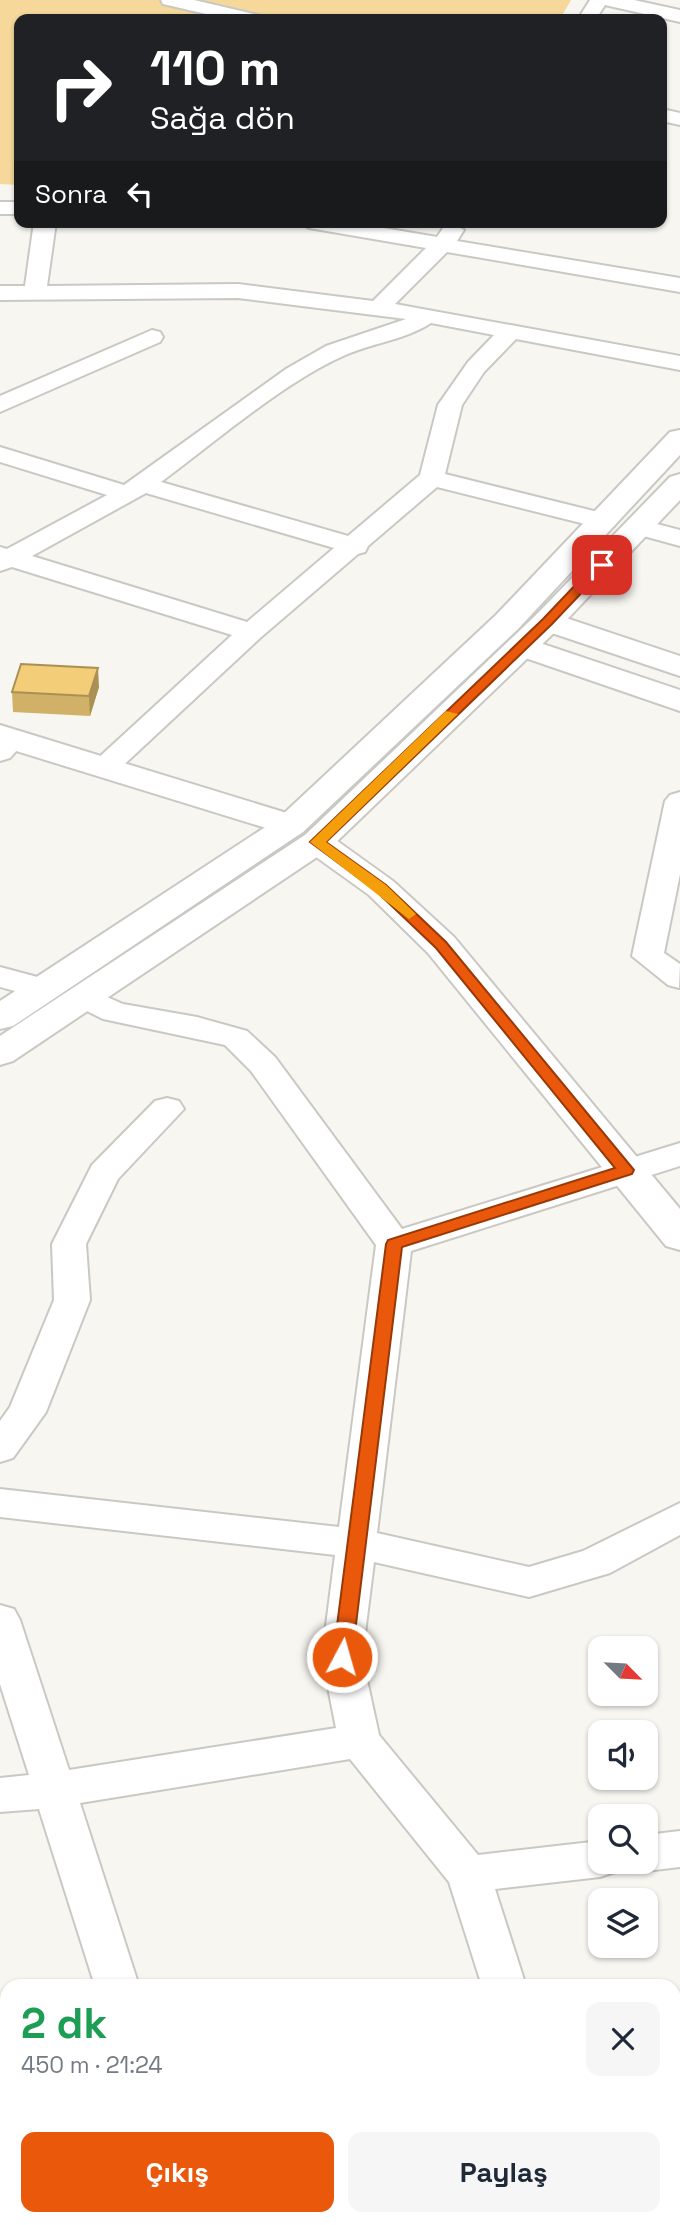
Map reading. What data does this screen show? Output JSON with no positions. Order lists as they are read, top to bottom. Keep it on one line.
{"north":"bottom right","page":{"turn":["110 m","Sağa dön"],"then":"Sonra","heading":["2 dk","450 m · 21:24"],"buttons":["Çıkış","Paylaş"]}}
